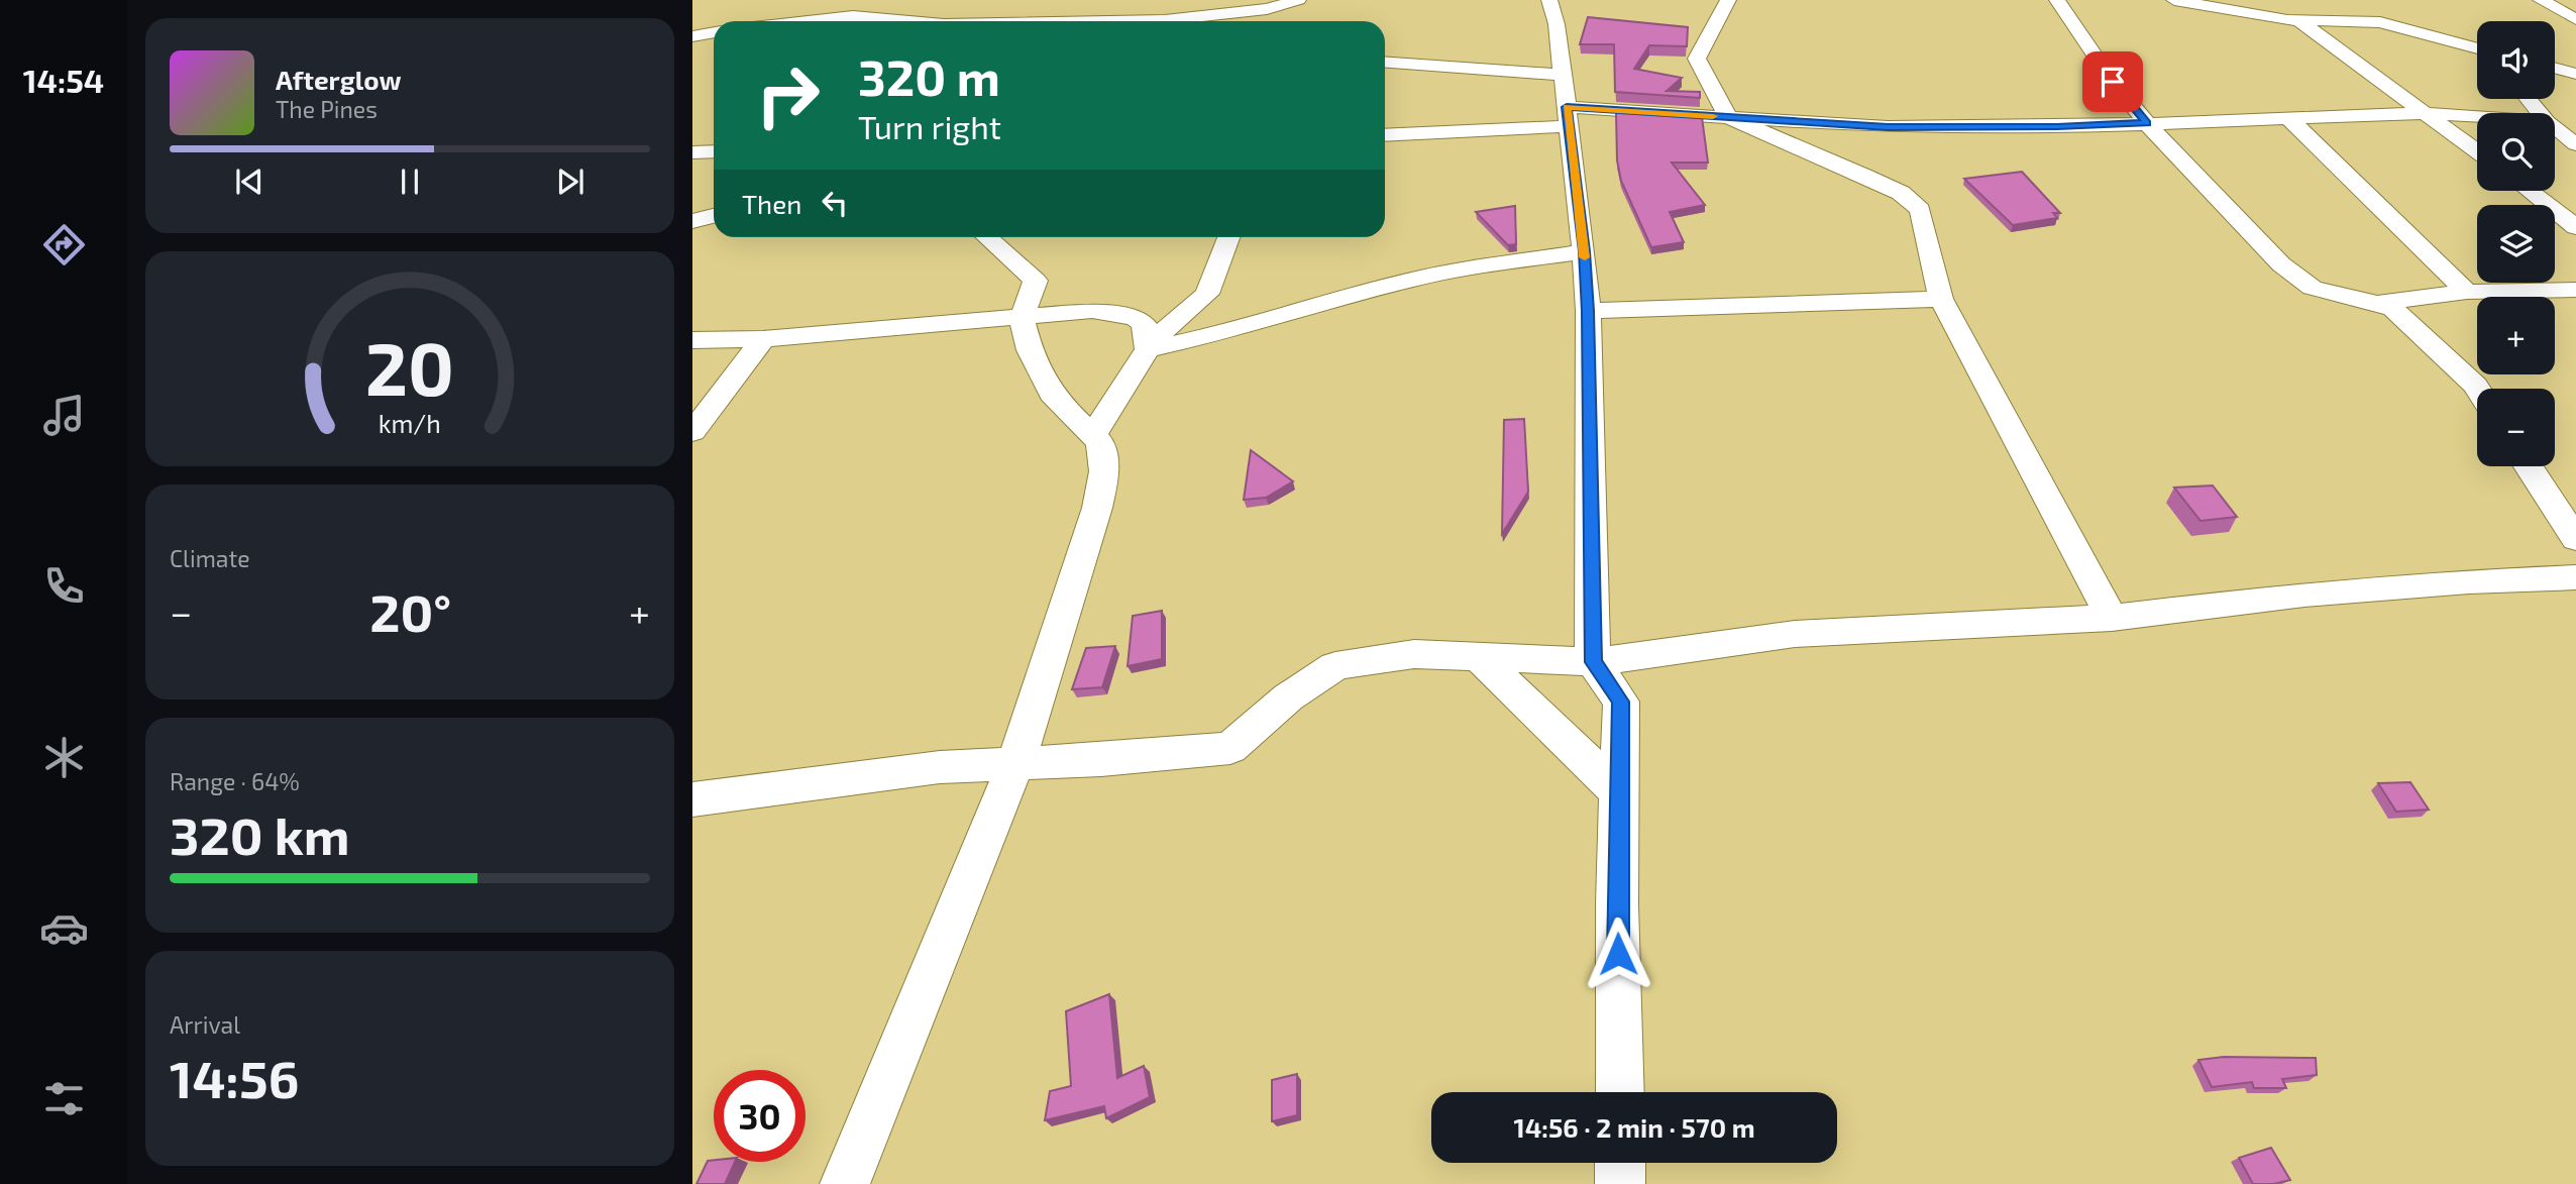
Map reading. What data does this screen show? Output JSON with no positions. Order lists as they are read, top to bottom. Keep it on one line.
{"page":{"tabs":"14:54","map_buttons":["+","−"],"turn":["320 m","Turn right"],"song":["Afterglow","The Pines"],"then":"Then","tile":["Climate",["Range · 64%","320 km"],["Arrival","14:56"]],"heat":["−","20°","+"],"limit":"30","trip":"14:56 · 2 min · 570 m","gauge":["20","km/h"]}}
